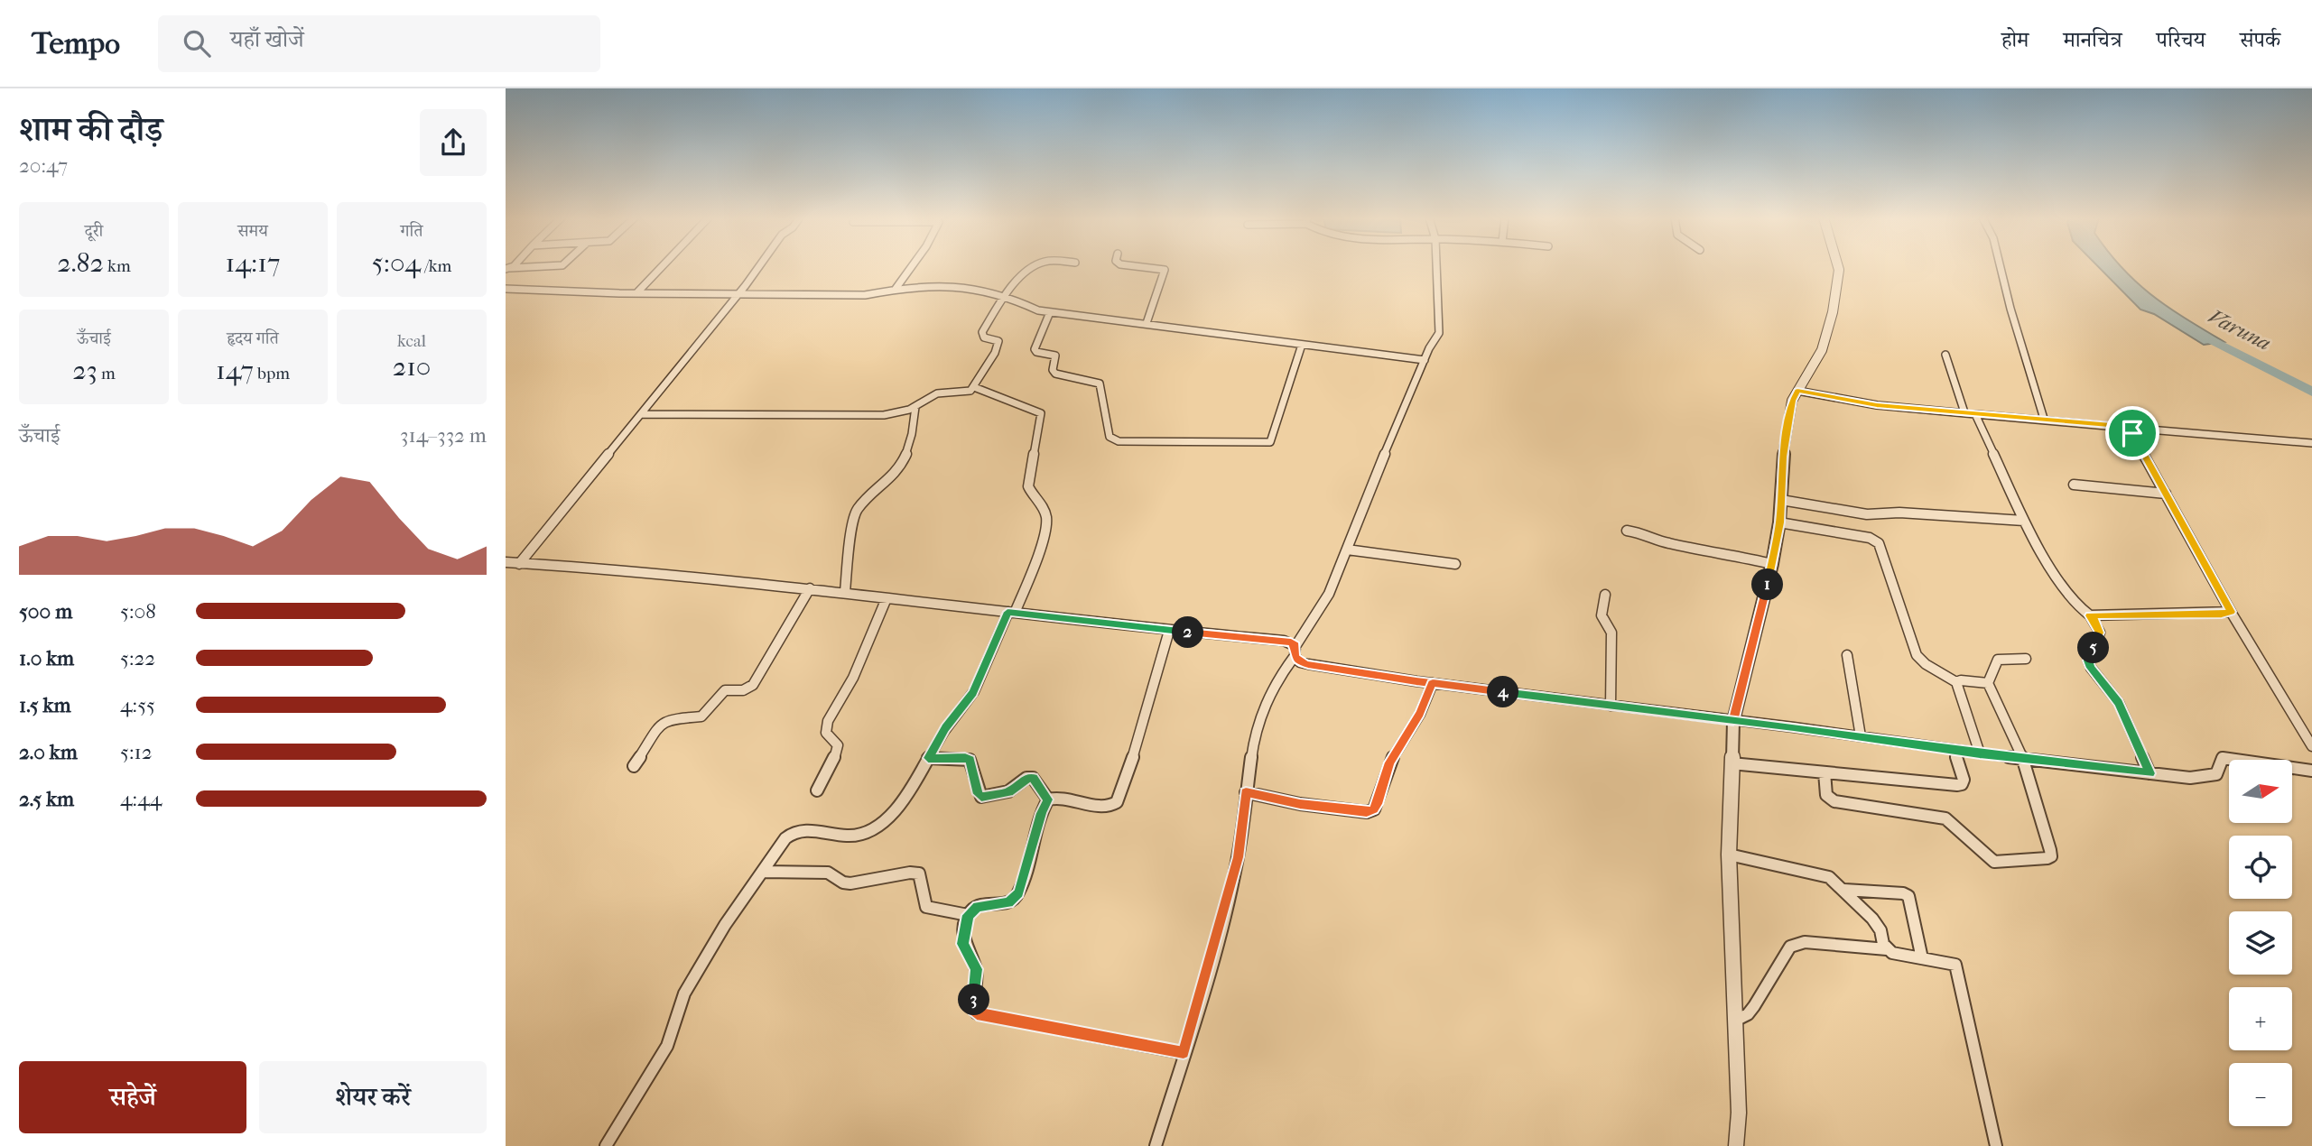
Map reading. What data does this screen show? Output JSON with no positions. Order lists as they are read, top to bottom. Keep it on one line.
{"water":["Varuna"],"north":"right","page":{"header":"Tempo","search":"यहाँ खोजें","nav":["होम","मानचित्र","परिचय","संपर्क"],"heading":["शाम की दौड़","20:47"],"stats":[["दूरी","2.82 km"],["समय","14:17"],["गति","5:04 /km"],["ऊँचाई","23 m"],["हृदय गति","147 bpm"],["kcal","210"]],"chart":["ऊँचाई","314–332 m"],"pins":["1","2","5","4","3"],"list":[{"name":"500 m","note":"5:08"},{"name":"1.0 km","note":"5:22"},{"name":"1.5 km","note":"4:55"},{"name":"2.0 km","note":"5:12"},{"name":"2.5 km","note":"4:44"}],"map_buttons":["+","−"],"buttons":["सहेजें","शेयर करें"]}}
